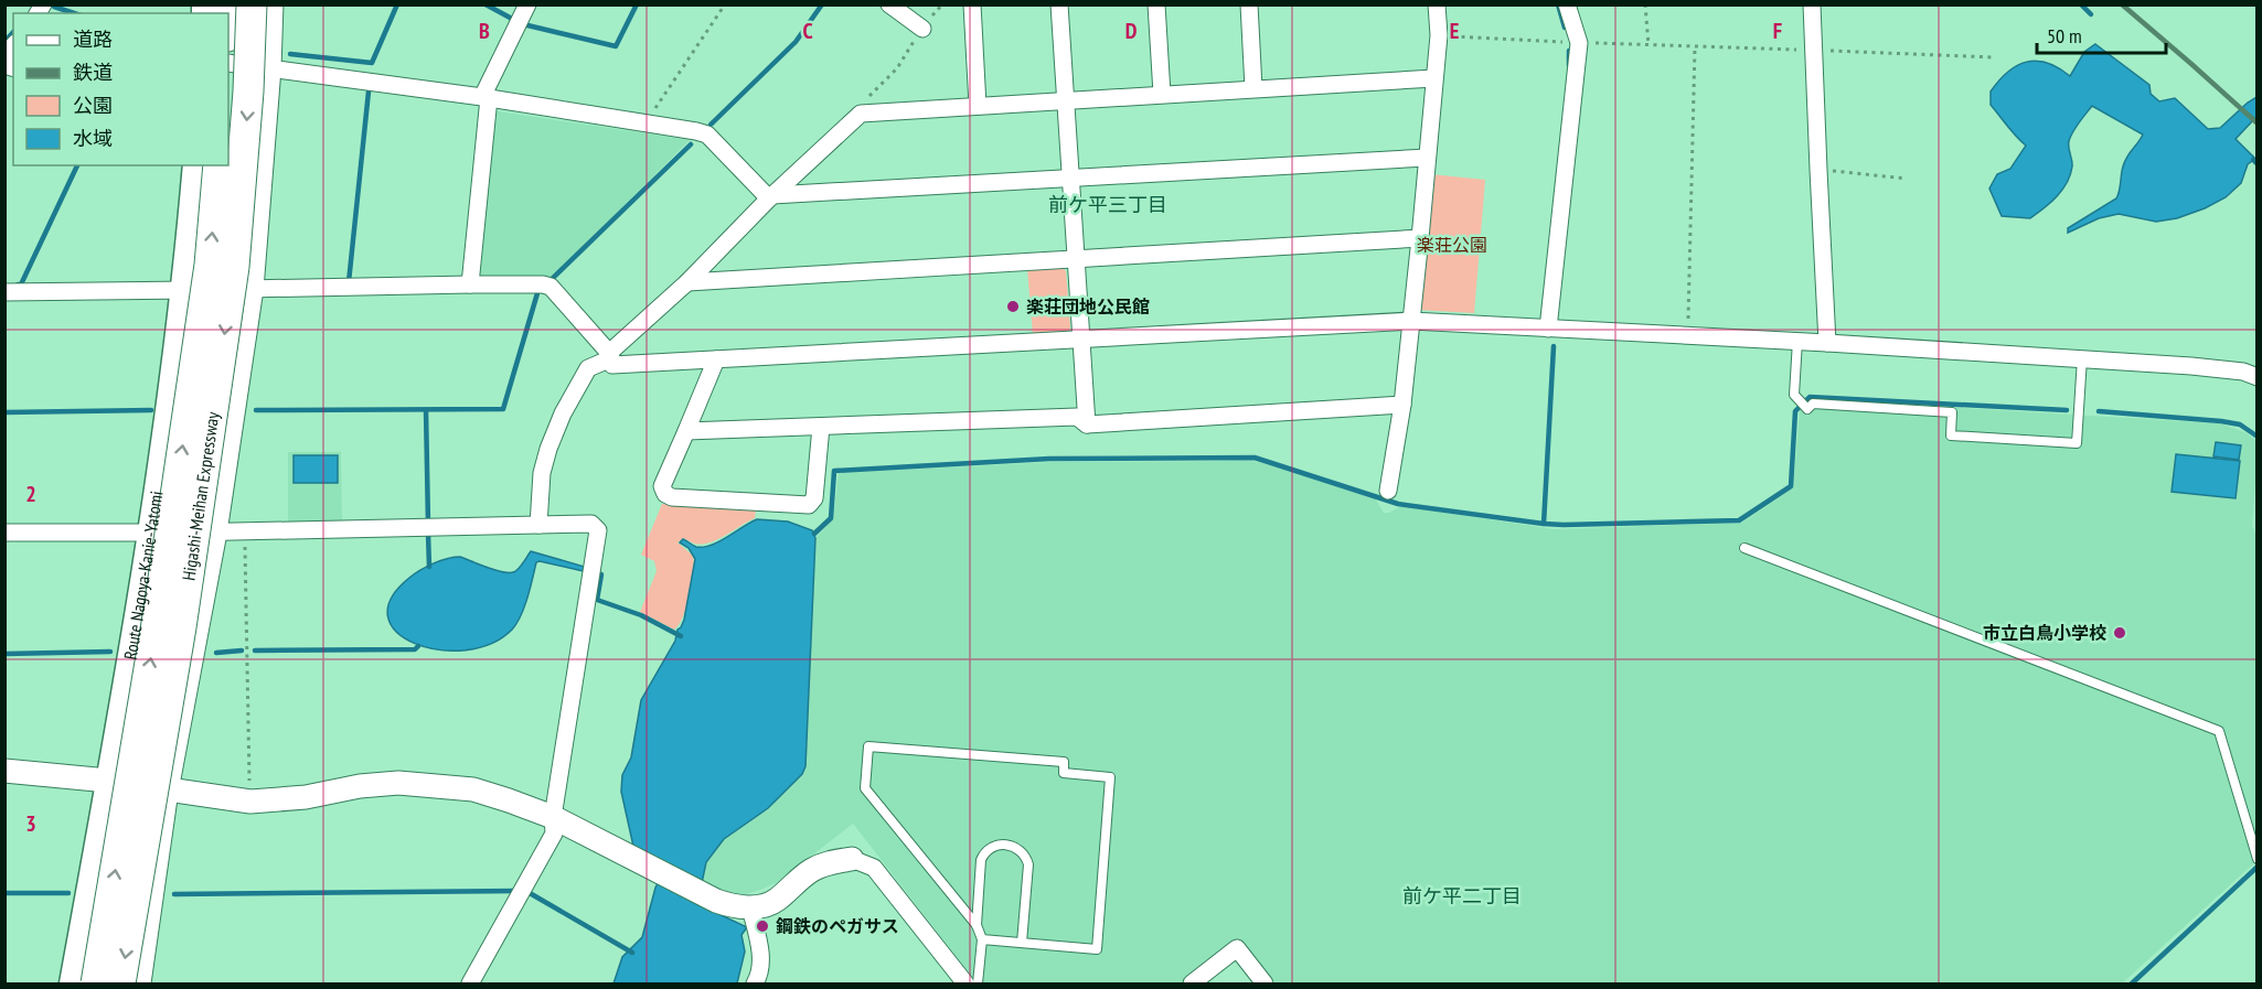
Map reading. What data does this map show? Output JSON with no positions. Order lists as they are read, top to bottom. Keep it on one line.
{"streets":{"highway":["Higashi-Meihan Expressway"],"main road":["Route Nagoya-Kanie-Yatomi"]},"districts":["前ケ平三丁目","前ケ平二丁目"],"parks":["楽荘公園"],"places":["楽荘団地公民館","市立白鳥小学校","鋼鉄のペガサス"],"legend":["道路","鉄道","公園","水域"],"scale_bar":"50 m","grid":{"columns":["B","C","D","E","F"],"rows":["2","3"]}}
